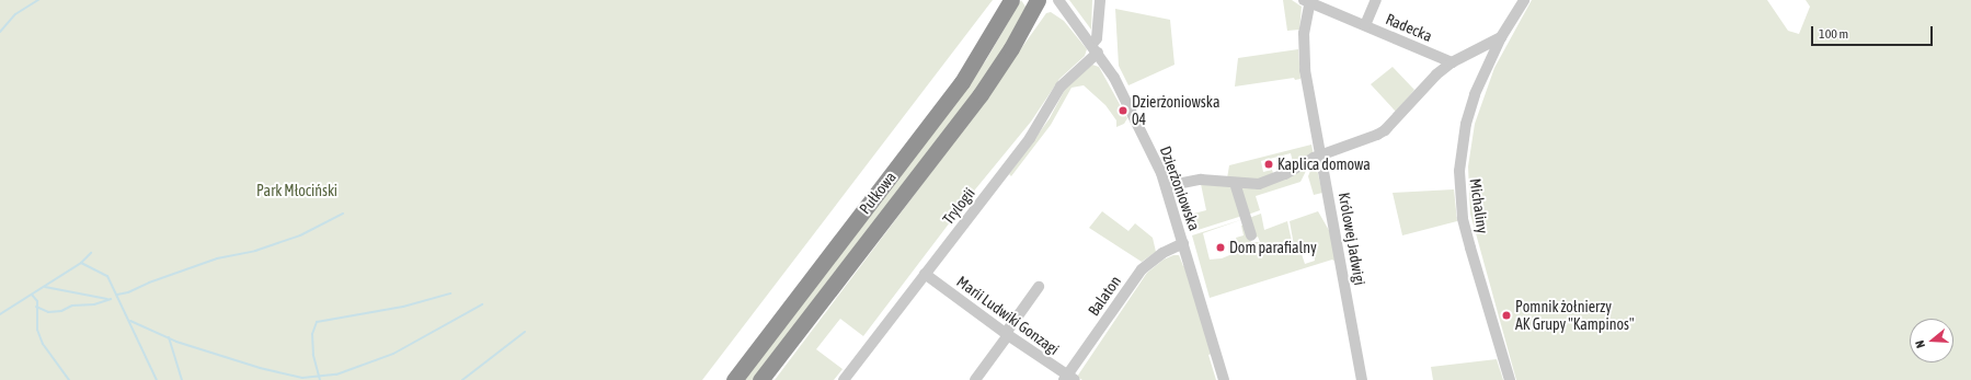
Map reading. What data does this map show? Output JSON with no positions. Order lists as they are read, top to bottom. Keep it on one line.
{"streets":{"highway":["Pułkowa"],"street":["Radecka","Dzierżoniowska","Trylogii","Michaliny","Królowej Jadwigi","Balaton","Marii Ludwiki Gonzagi"]},"crossings":[["Radecka","Królowej Jadwigi"],["Dzierżoniowska","Trylogii"],["Dzierżoniowska","Balaton"],["Trylogii","Marii Ludwiki Gonzagi"],["Balaton","Marii Ludwiki Gonzagi"]],"parks":["Park Młociński"],"places":["Dzierżoniowska 04","Kaplica domowa","Dom parafialny","Pomnik żołnierzy AK Grupy \"Kampinos\""],"scale_bar":"100 m","north":"left"}
